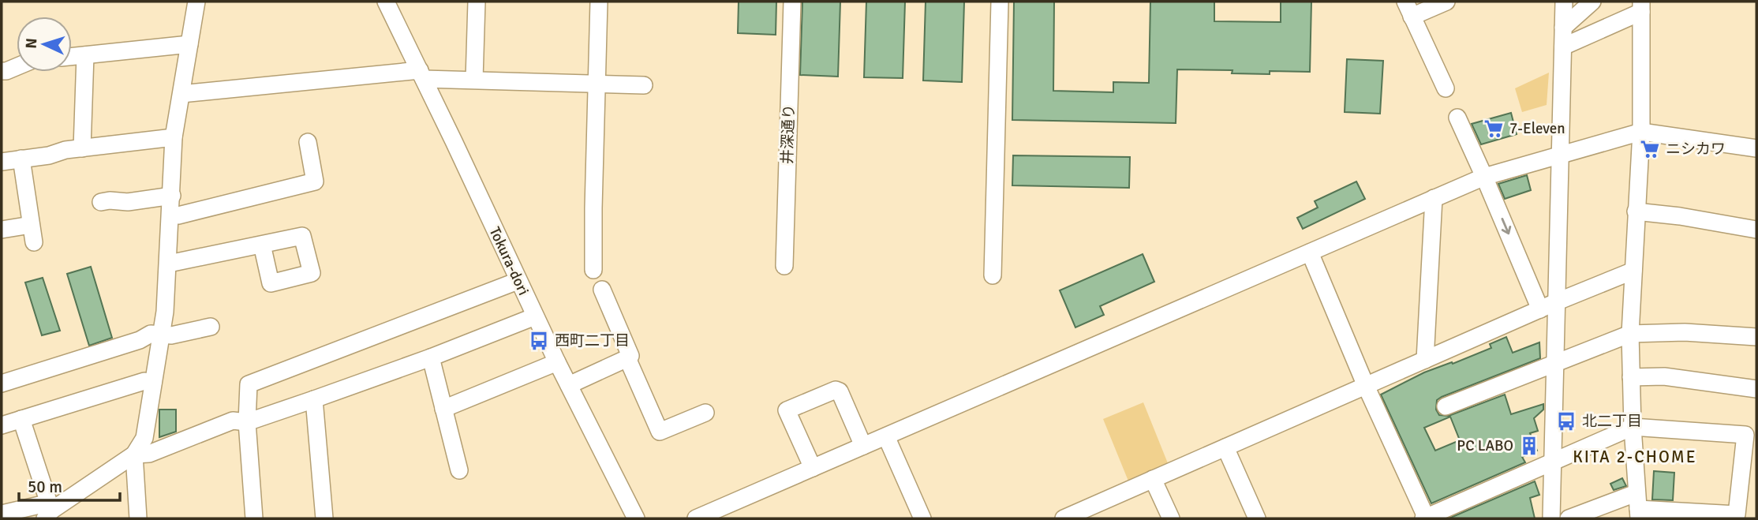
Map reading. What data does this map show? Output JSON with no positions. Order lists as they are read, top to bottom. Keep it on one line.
{"streets":{"street":["井深通り","Tokura-dori"]},"districts":["KITA 2-CHOME"],"places":{"supermarket":["7-Eleven","ニシカワ"],"bus stop":["西町二丁目","北二丁目"],"building":["PC LABO"]},"scale_bar":"50 m","north":"left"}
